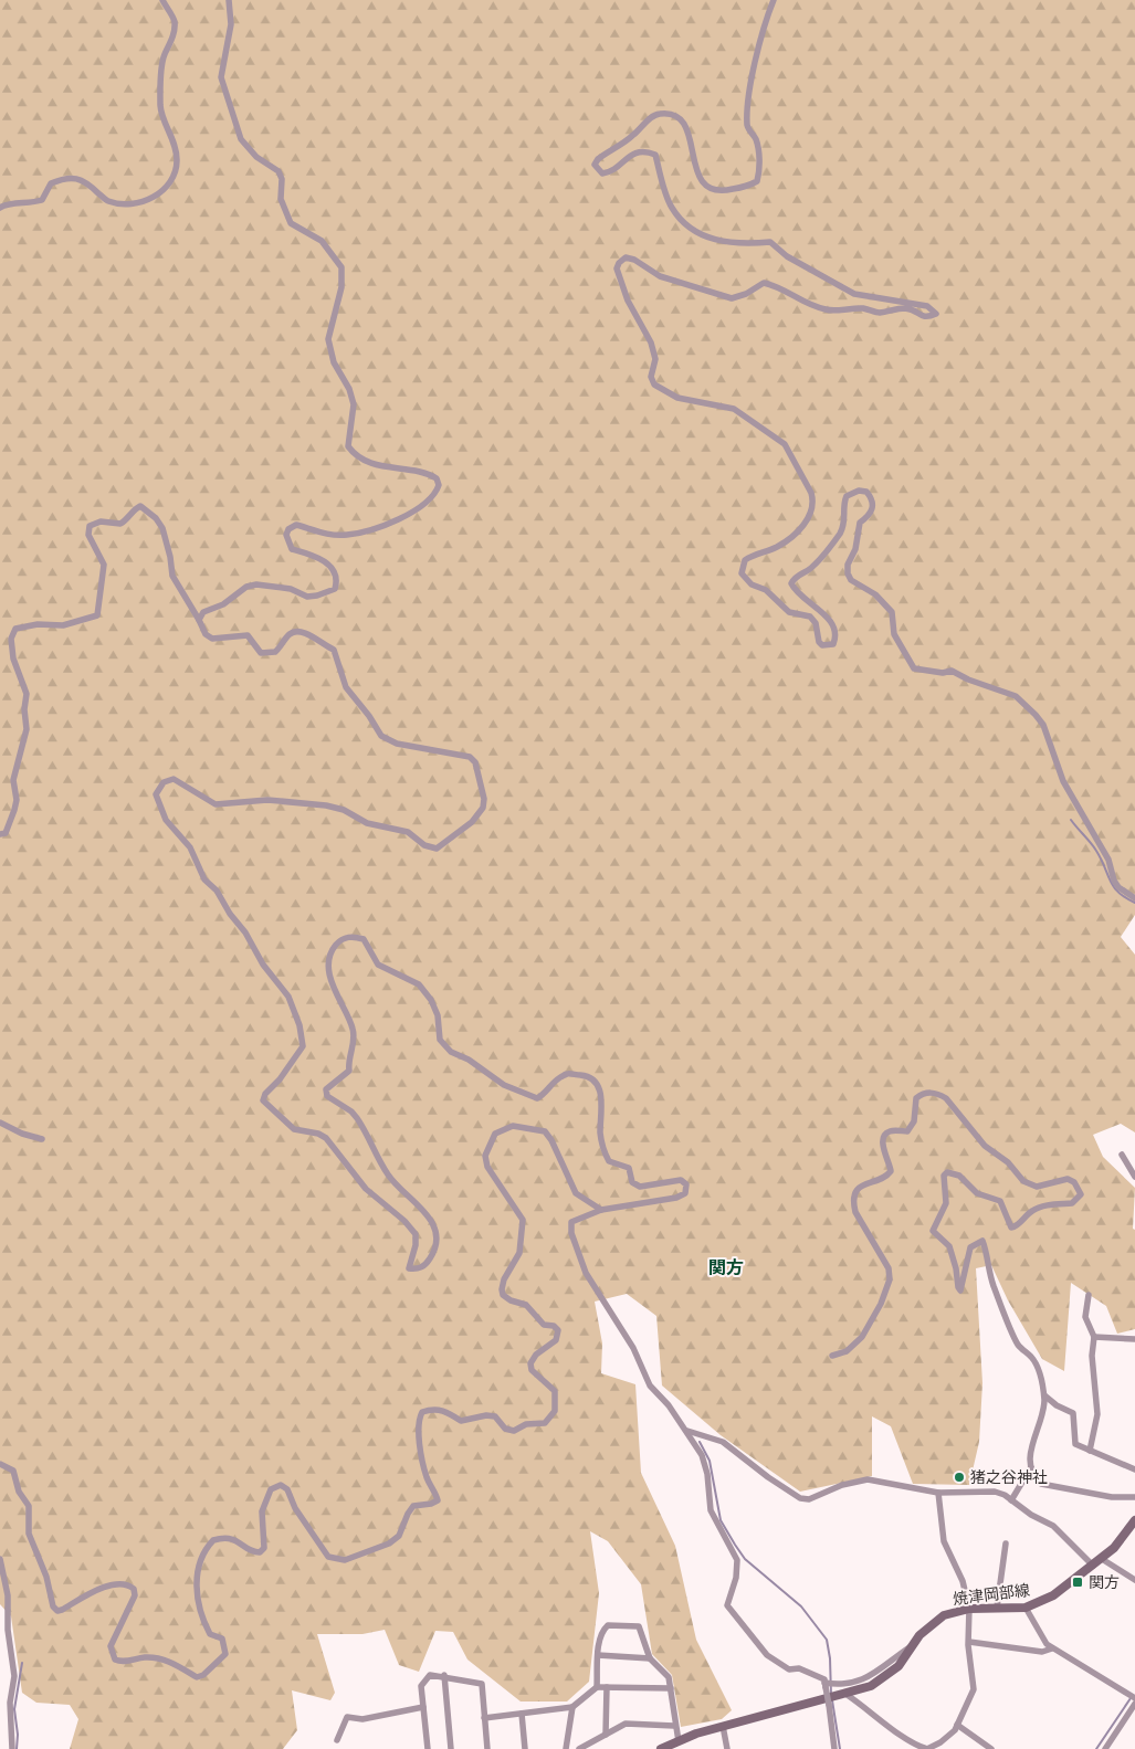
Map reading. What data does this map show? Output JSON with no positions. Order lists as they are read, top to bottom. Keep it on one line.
{"streets":{"main road":["焼津岡部線"]},"districts":["関方"],"places":{"other":["猪之谷神社"],"transit":["関方"]}}
